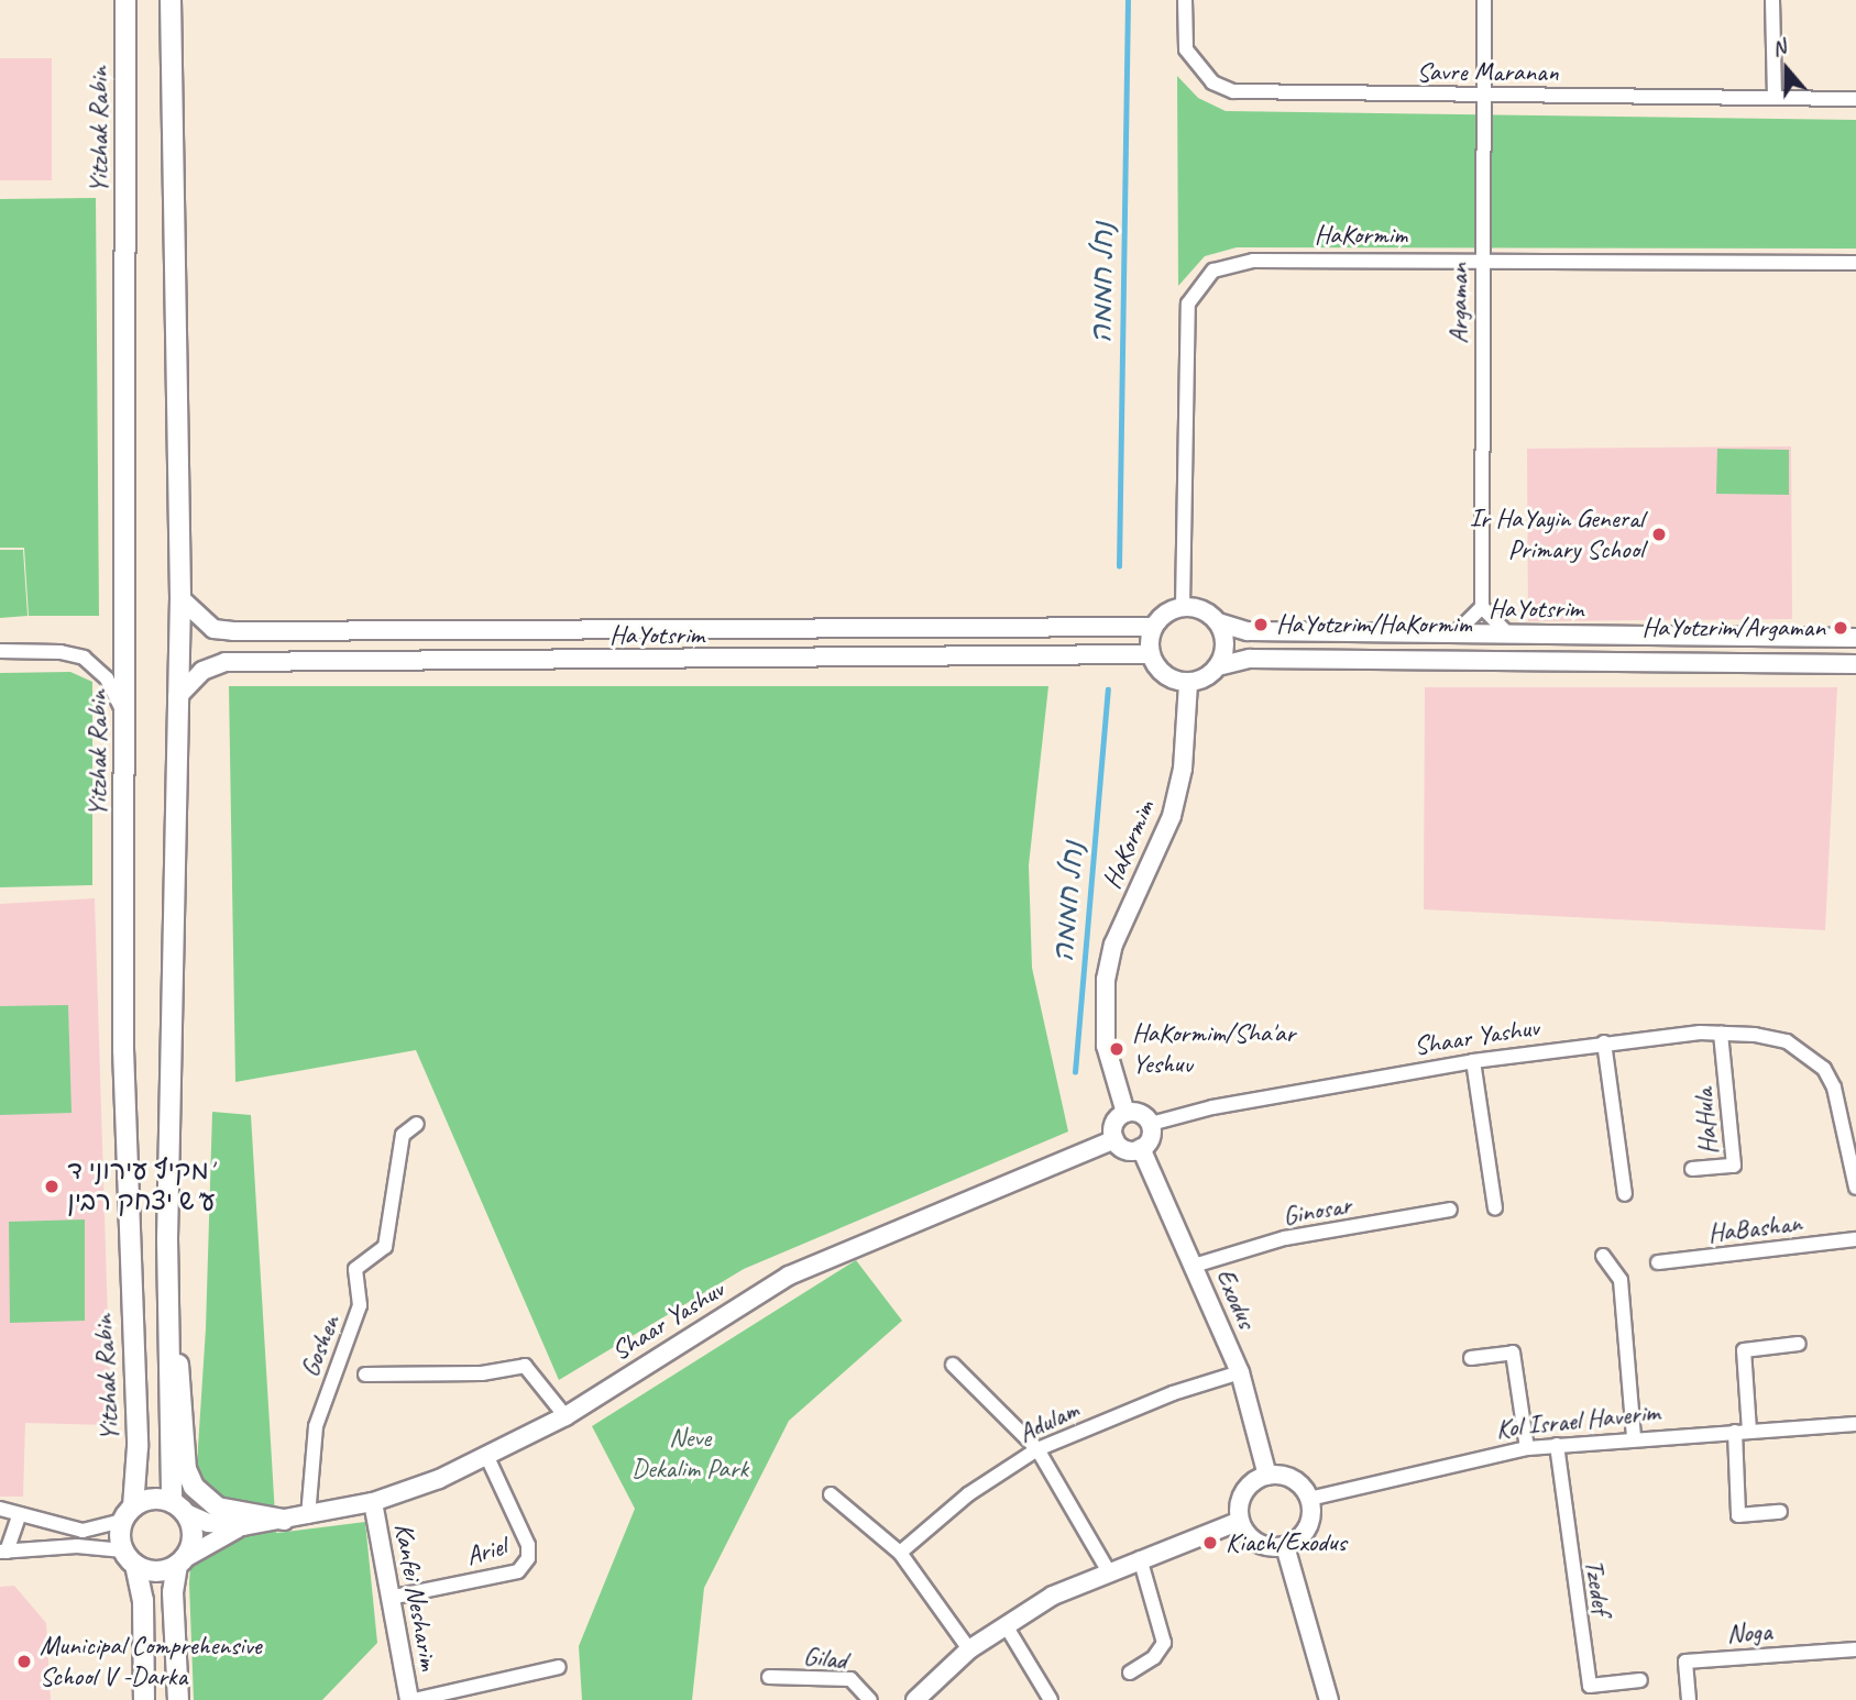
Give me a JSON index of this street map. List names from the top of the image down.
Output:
{
  "streets": {
    "main road": ["Yitzhak Rabin"],
    "street": [
      "Savre Maranan",
      "HaKormim",
      "Argaman",
      "HaYotsrim",
      "Shaar Yashuv",
      "HaHula",
      "Ginosar",
      "HaBashan",
      "Exodus",
      "Goshen",
      "Kol Israel Haverim",
      "Adulam",
      "Ariel",
      "Tzedef",
      "Kanfei Nesharim",
      "Noga",
      "Gilad"
    ]
  },
  "crossings": [
    ["Savre Maranan", "Argaman"],
    ["Yitzhak Rabin", "Shaar Yashuv"],
    ["HaKormim", "Argaman"],
    ["HaKormim", "HaYotsrim"],
    ["HaKormim", "Shaar Yashuv"],
    ["HaKormim", "Exodus"],
    ["Shaar Yashuv", "HaHula"],
    ["Shaar Yashuv", "Exodus"],
    ["Shaar Yashuv", "Goshen"],
    ["Shaar Yashuv", "Ariel"],
    ["Shaar Yashuv", "Kanfei Nesharim"],
    ["Ginosar", "Exodus"],
    ["Exodus", "Kol Israel Haverim"],
    ["Exodus", "Adulam"],
    ["Kol Israel Haverim", "Tzedef"],
    ["Ariel", "Kanfei Nesharim"]
  ],
  "water": ["נחל חממה"],
  "parks": ["Neve Dekalim Park"],
  "places": [
    "Ir HaYayin General Primary School",
    "HaYotzrim/HaKormim",
    "HaYotzrim/Argaman",
    "HaKormim/Sha'ar Yeshuv",
    "מקיף עירוני ד' ע\"ש יצחק רבין",
    "Kiach/Exodus",
    "Municipal Comprehensive School V -Darka"
  ],
  "north": "top"
}
